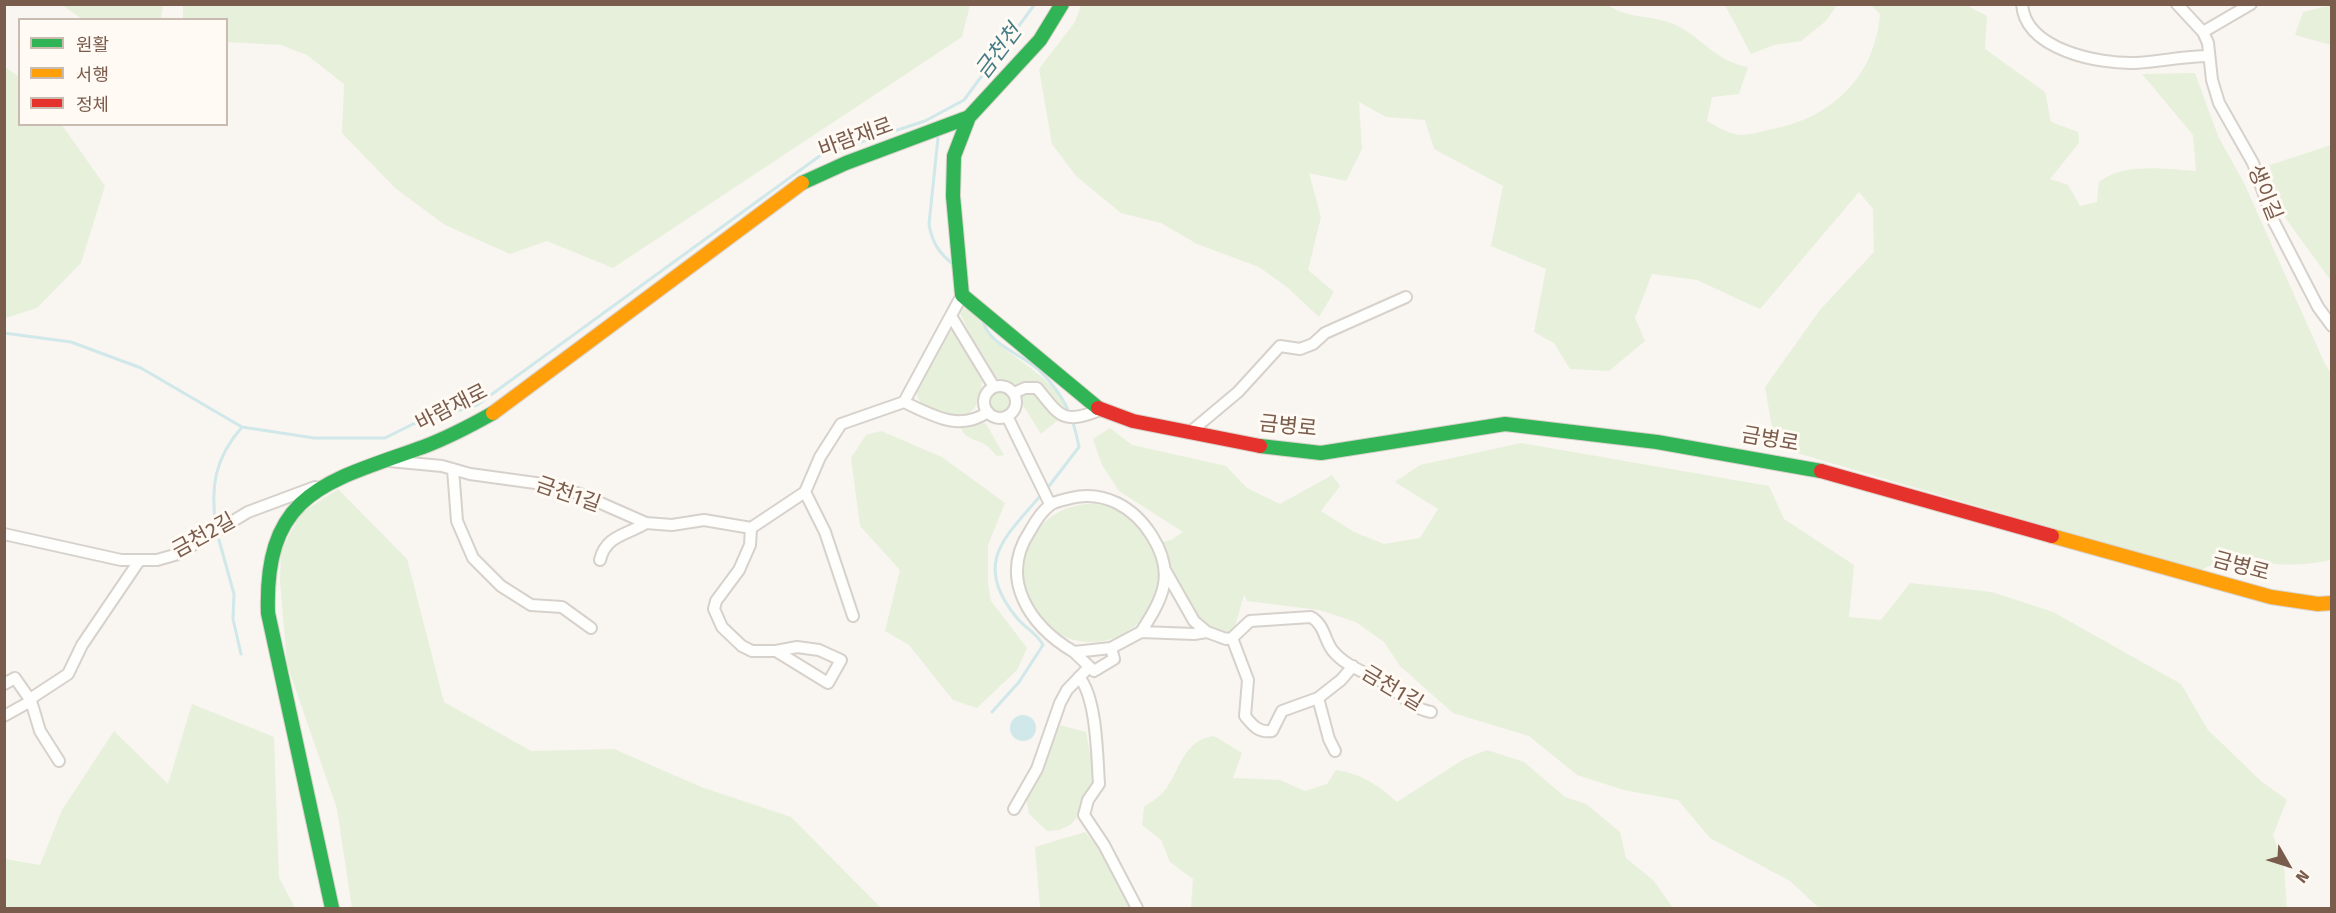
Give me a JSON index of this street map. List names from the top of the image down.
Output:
{
  "streets": {
    "street": [
      "바람재로",
      "생이길",
      "금병로",
      "금천1길",
      "금천2길"
    ]
  },
  "crossings": [
    ["바람재로", "금천1길"],
    ["바람재로", "금천2길"]
  ],
  "water": ["금천천"],
  "legend": ["원활", "서행", "정체"],
  "north": "bottom right"
}
